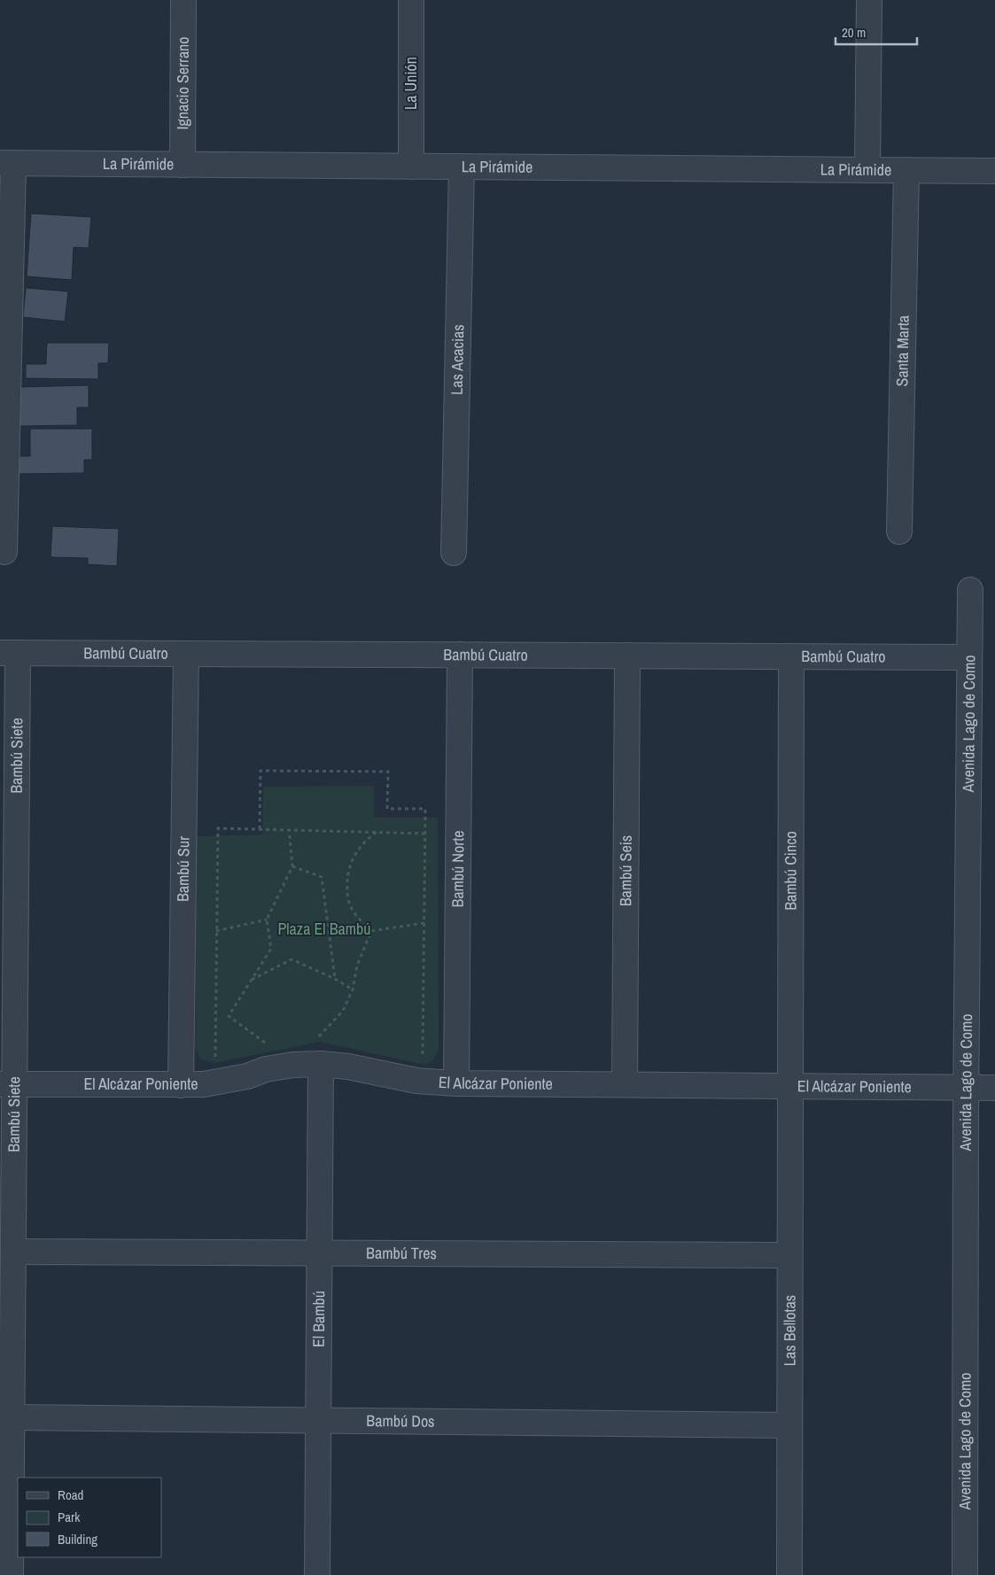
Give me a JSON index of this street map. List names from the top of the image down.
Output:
{
  "streets": {
    "street": [
      "Ignacio Serrano",
      "La Unión",
      "La Pirámide",
      "Santa Marta",
      "Las Acacias",
      "Bambú Cuatro",
      "Avenida Lago de Como",
      "Bambú Siete",
      "Bambú Sur",
      "Bambú Norte",
      "Bambú Seis",
      "Bambú Cinco",
      "El Alcázar Poniente",
      "Bambú Tres",
      "El Bambú",
      "Las Bellotas",
      "Bambú Dos"
    ]
  },
  "crossings": [
    ["Ignacio Serrano", "La Pirámide"],
    ["La Unión", "La Pirámide"],
    ["La Pirámide", "Santa Marta"],
    ["La Pirámide", "Las Acacias"],
    ["Bambú Cuatro", "Avenida Lago de Como"],
    ["Bambú Cuatro", "Bambú Siete"],
    ["Bambú Cuatro", "Bambú Sur"],
    ["Bambú Cuatro", "Bambú Norte"],
    ["Bambú Cuatro", "Bambú Seis"],
    ["Bambú Cuatro", "Bambú Cinco"],
    ["Avenida Lago de Como", "El Alcázar Poniente"],
    ["Bambú Siete", "El Alcázar Poniente"],
    ["Bambú Siete", "Bambú Tres"],
    ["Bambú Siete", "Bambú Dos"],
    ["Bambú Sur", "El Alcázar Poniente"],
    ["Bambú Norte", "El Alcázar Poniente"],
    ["Bambú Seis", "El Alcázar Poniente"],
    ["Bambú Cinco", "El Alcázar Poniente"],
    ["Bambú Cinco", "Las Bellotas"],
    ["El Alcázar Poniente", "El Bambú"],
    ["El Alcázar Poniente", "Las Bellotas"],
    ["Bambú Tres", "El Bambú"],
    ["Bambú Tres", "Las Bellotas"],
    ["El Bambú", "Bambú Dos"],
    ["Las Bellotas", "Bambú Dos"]
  ],
  "parks": ["Plaza El Bambú"],
  "legend": ["Road", "Park", "Building"],
  "scale_bar": "20 m"
}
